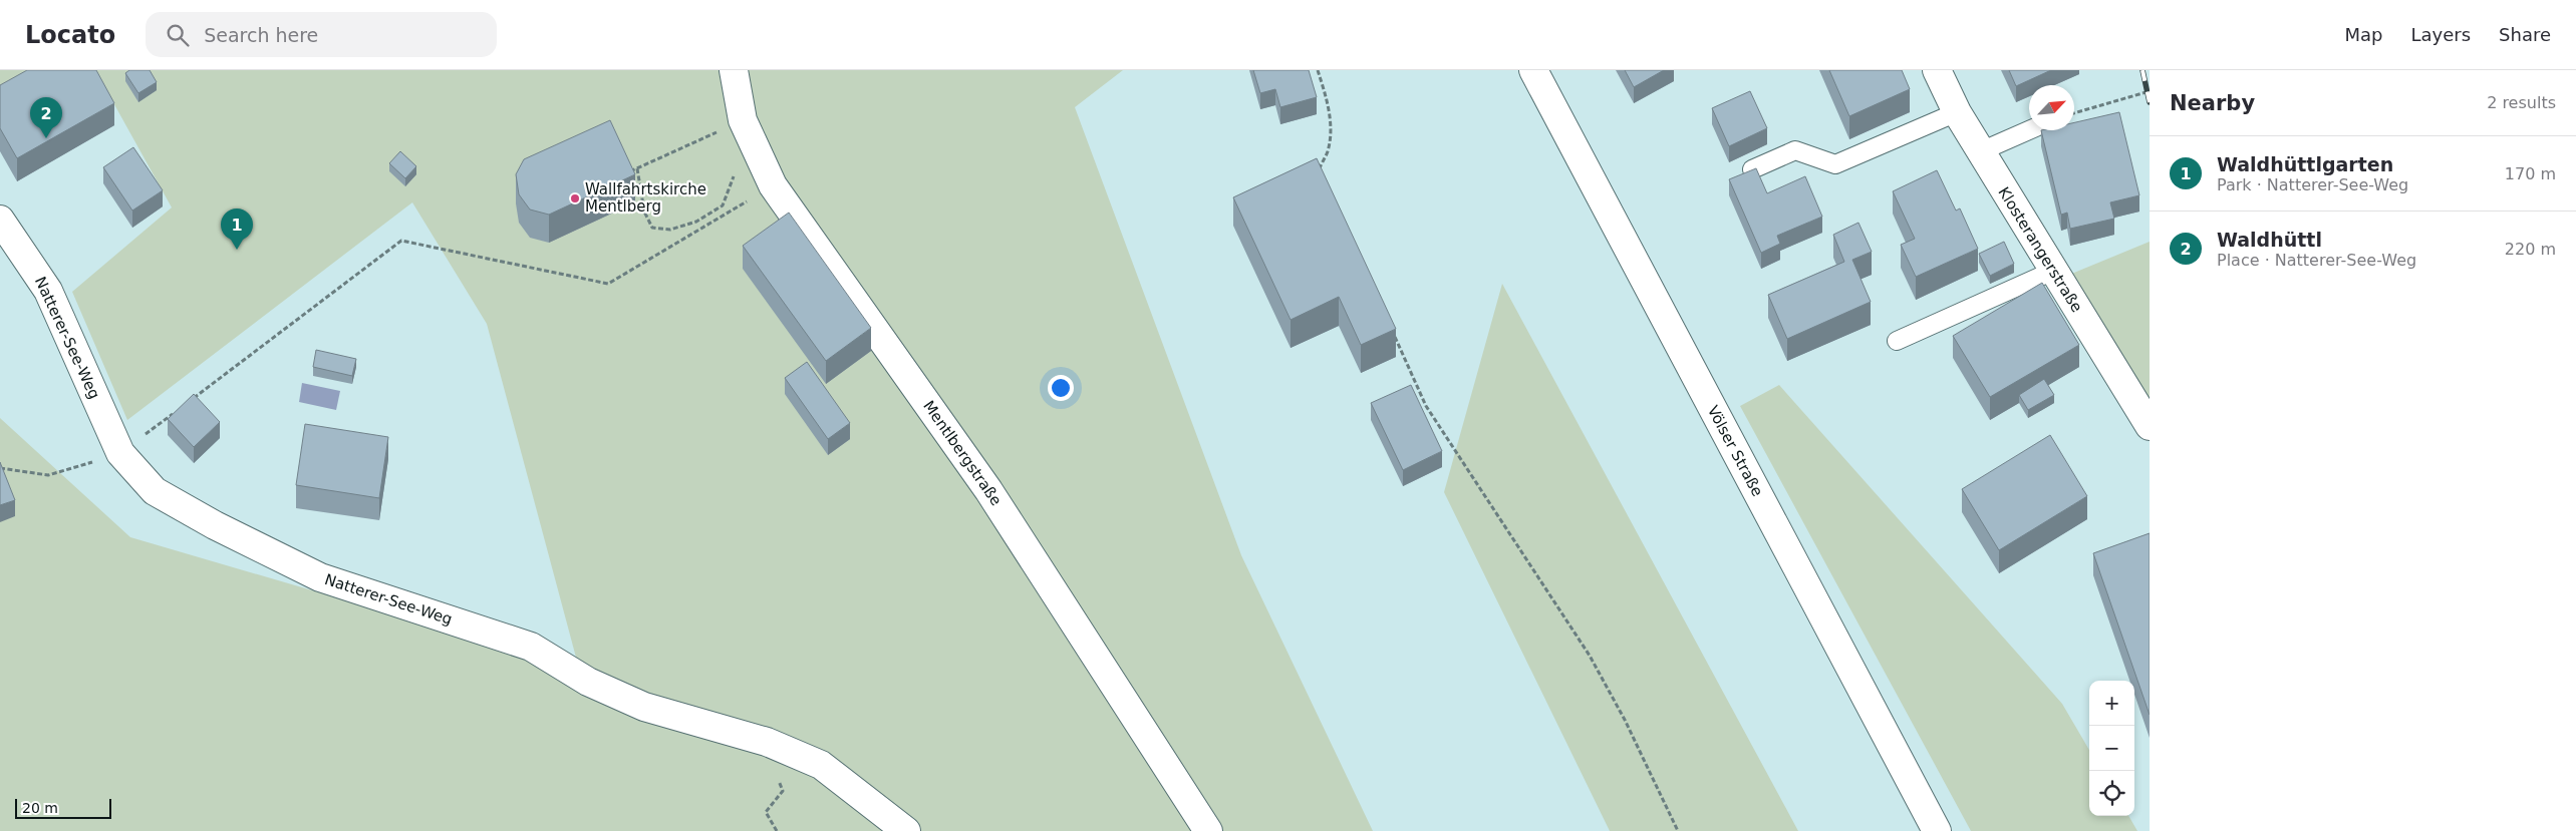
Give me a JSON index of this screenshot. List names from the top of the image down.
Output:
{
  "streets": {
    "street": [
      "Klosterangerstraße",
      "Natterer-See-Weg",
      "Völser Straße",
      "Mentlbergstraße"
    ]
  },
  "places": ["Wallfahrtskirche Mentlberg"],
  "scale_bar": "20 m",
  "north": "top right",
  "page": {
    "header": "Locato",
    "search": "Search here",
    "nav": ["Map", "Layers", "Share"],
    "heading": ["Nearby", "2 results"],
    "pins": ["2", "1"],
    "list": [
      {
        "mark": "1",
        "name": "Waldhüttlgarten",
        "note": "Park · Natterer-See-Weg",
        "value": "170 m"
      },
      {
        "mark": "2",
        "name": "Waldhüttl",
        "note": "Place · Natterer-See-Weg",
        "value": "220 m"
      }
    ],
    "map_buttons": ["+", "−"],
    "scale": "20 m"
  }
}
